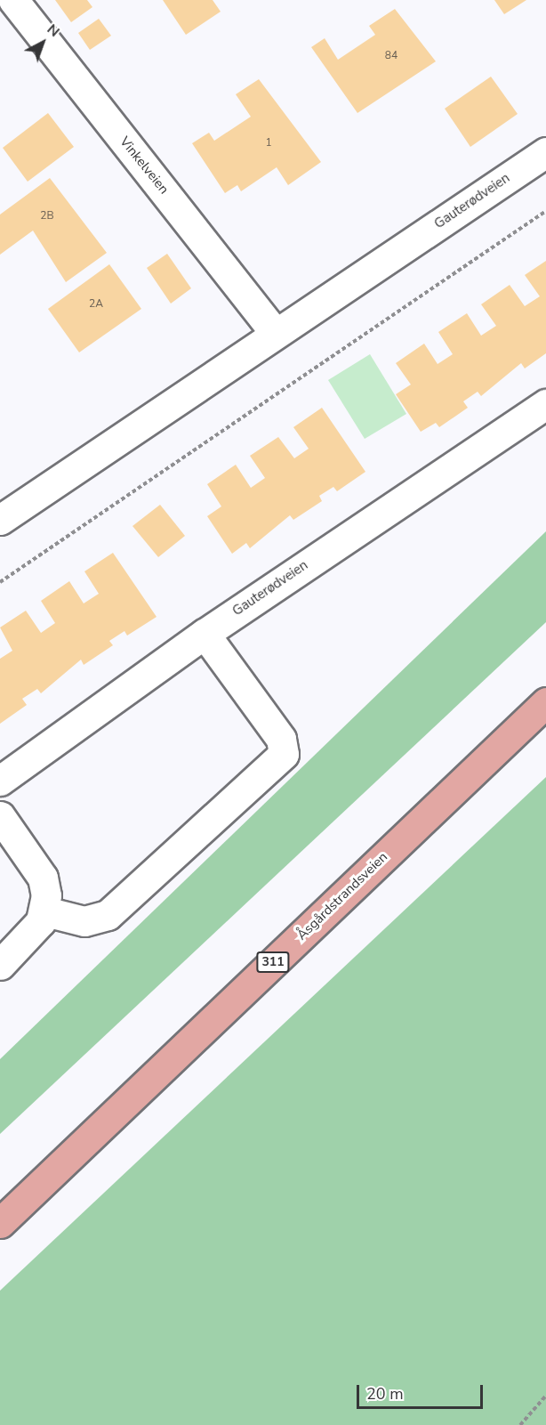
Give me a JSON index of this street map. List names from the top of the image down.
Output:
{
  "streets": {
    "main road": ["Åsgårdstrandsveien", "311"],
    "street": ["Vinkelveien", "Gauterødveien"]
  },
  "crossings": [
    ["Vinkelveien", "Gauterødveien"]
  ],
  "house_numbers": [
    "84",
    "1",
    "2B",
    "2A"
  ],
  "scale_bar": "20 m",
  "north": "top right"
}
